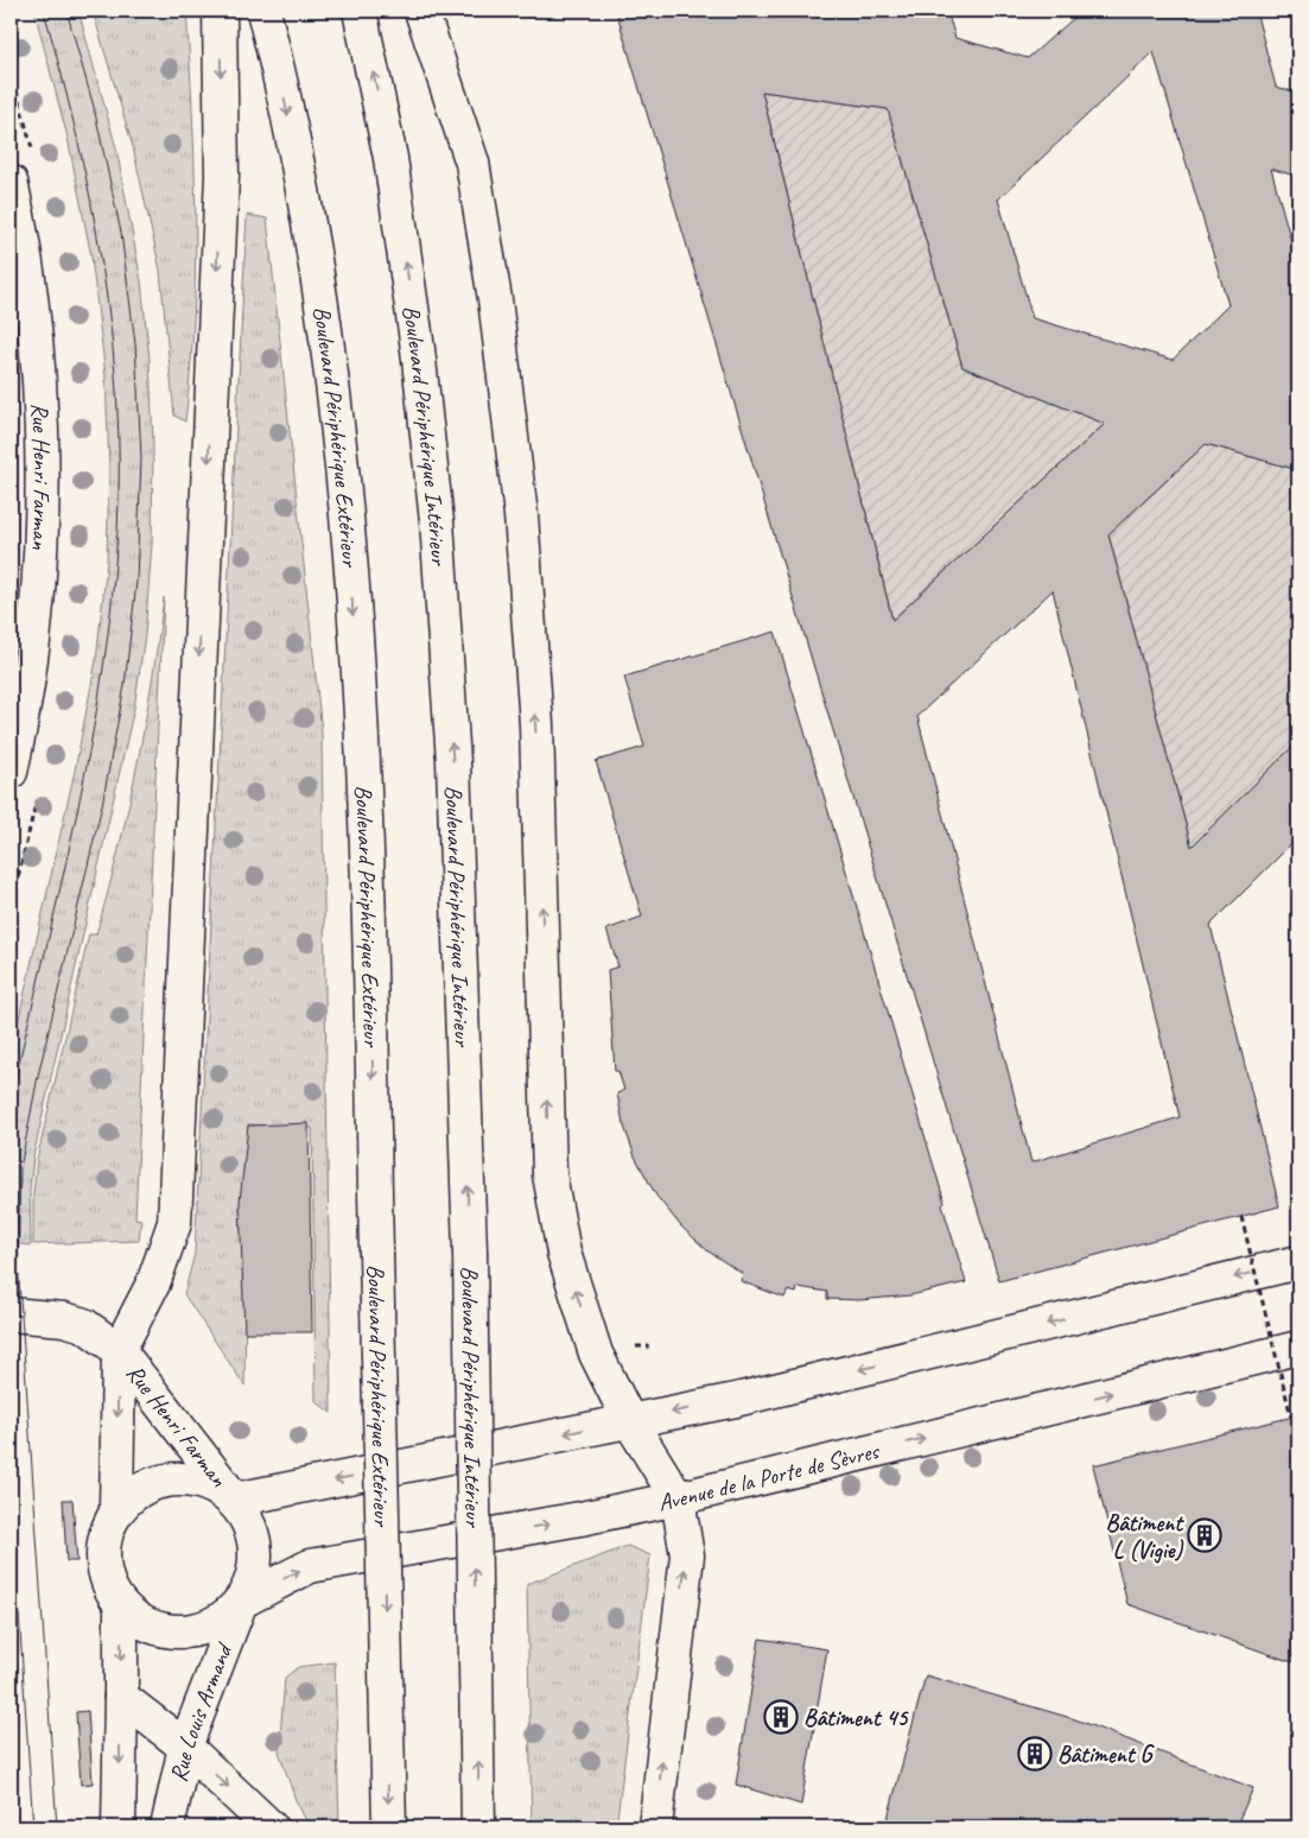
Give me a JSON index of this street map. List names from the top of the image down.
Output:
{
  "streets": {
    "main road": [
      "Boulevard Périphérique Extérieur",
      "Boulevard Périphérique Intérieur",
      "Rue Henri Farman",
      "Avenue de la Porte de Sèvres",
      "Rue Louis Armand"
    ]
  },
  "crossings": [
    ["Rue Henri Farman", "Avenue de la Porte de Sèvres"],
    ["Rue Henri Farman", "Rue Louis Armand"],
    ["Avenue de la Porte de Sèvres", "Rue Louis Armand"]
  ],
  "places": {
    "building": ["Bâtiment L (Vigie)", "Bâtiment 45", "Bâtiment G"]
  }
}
